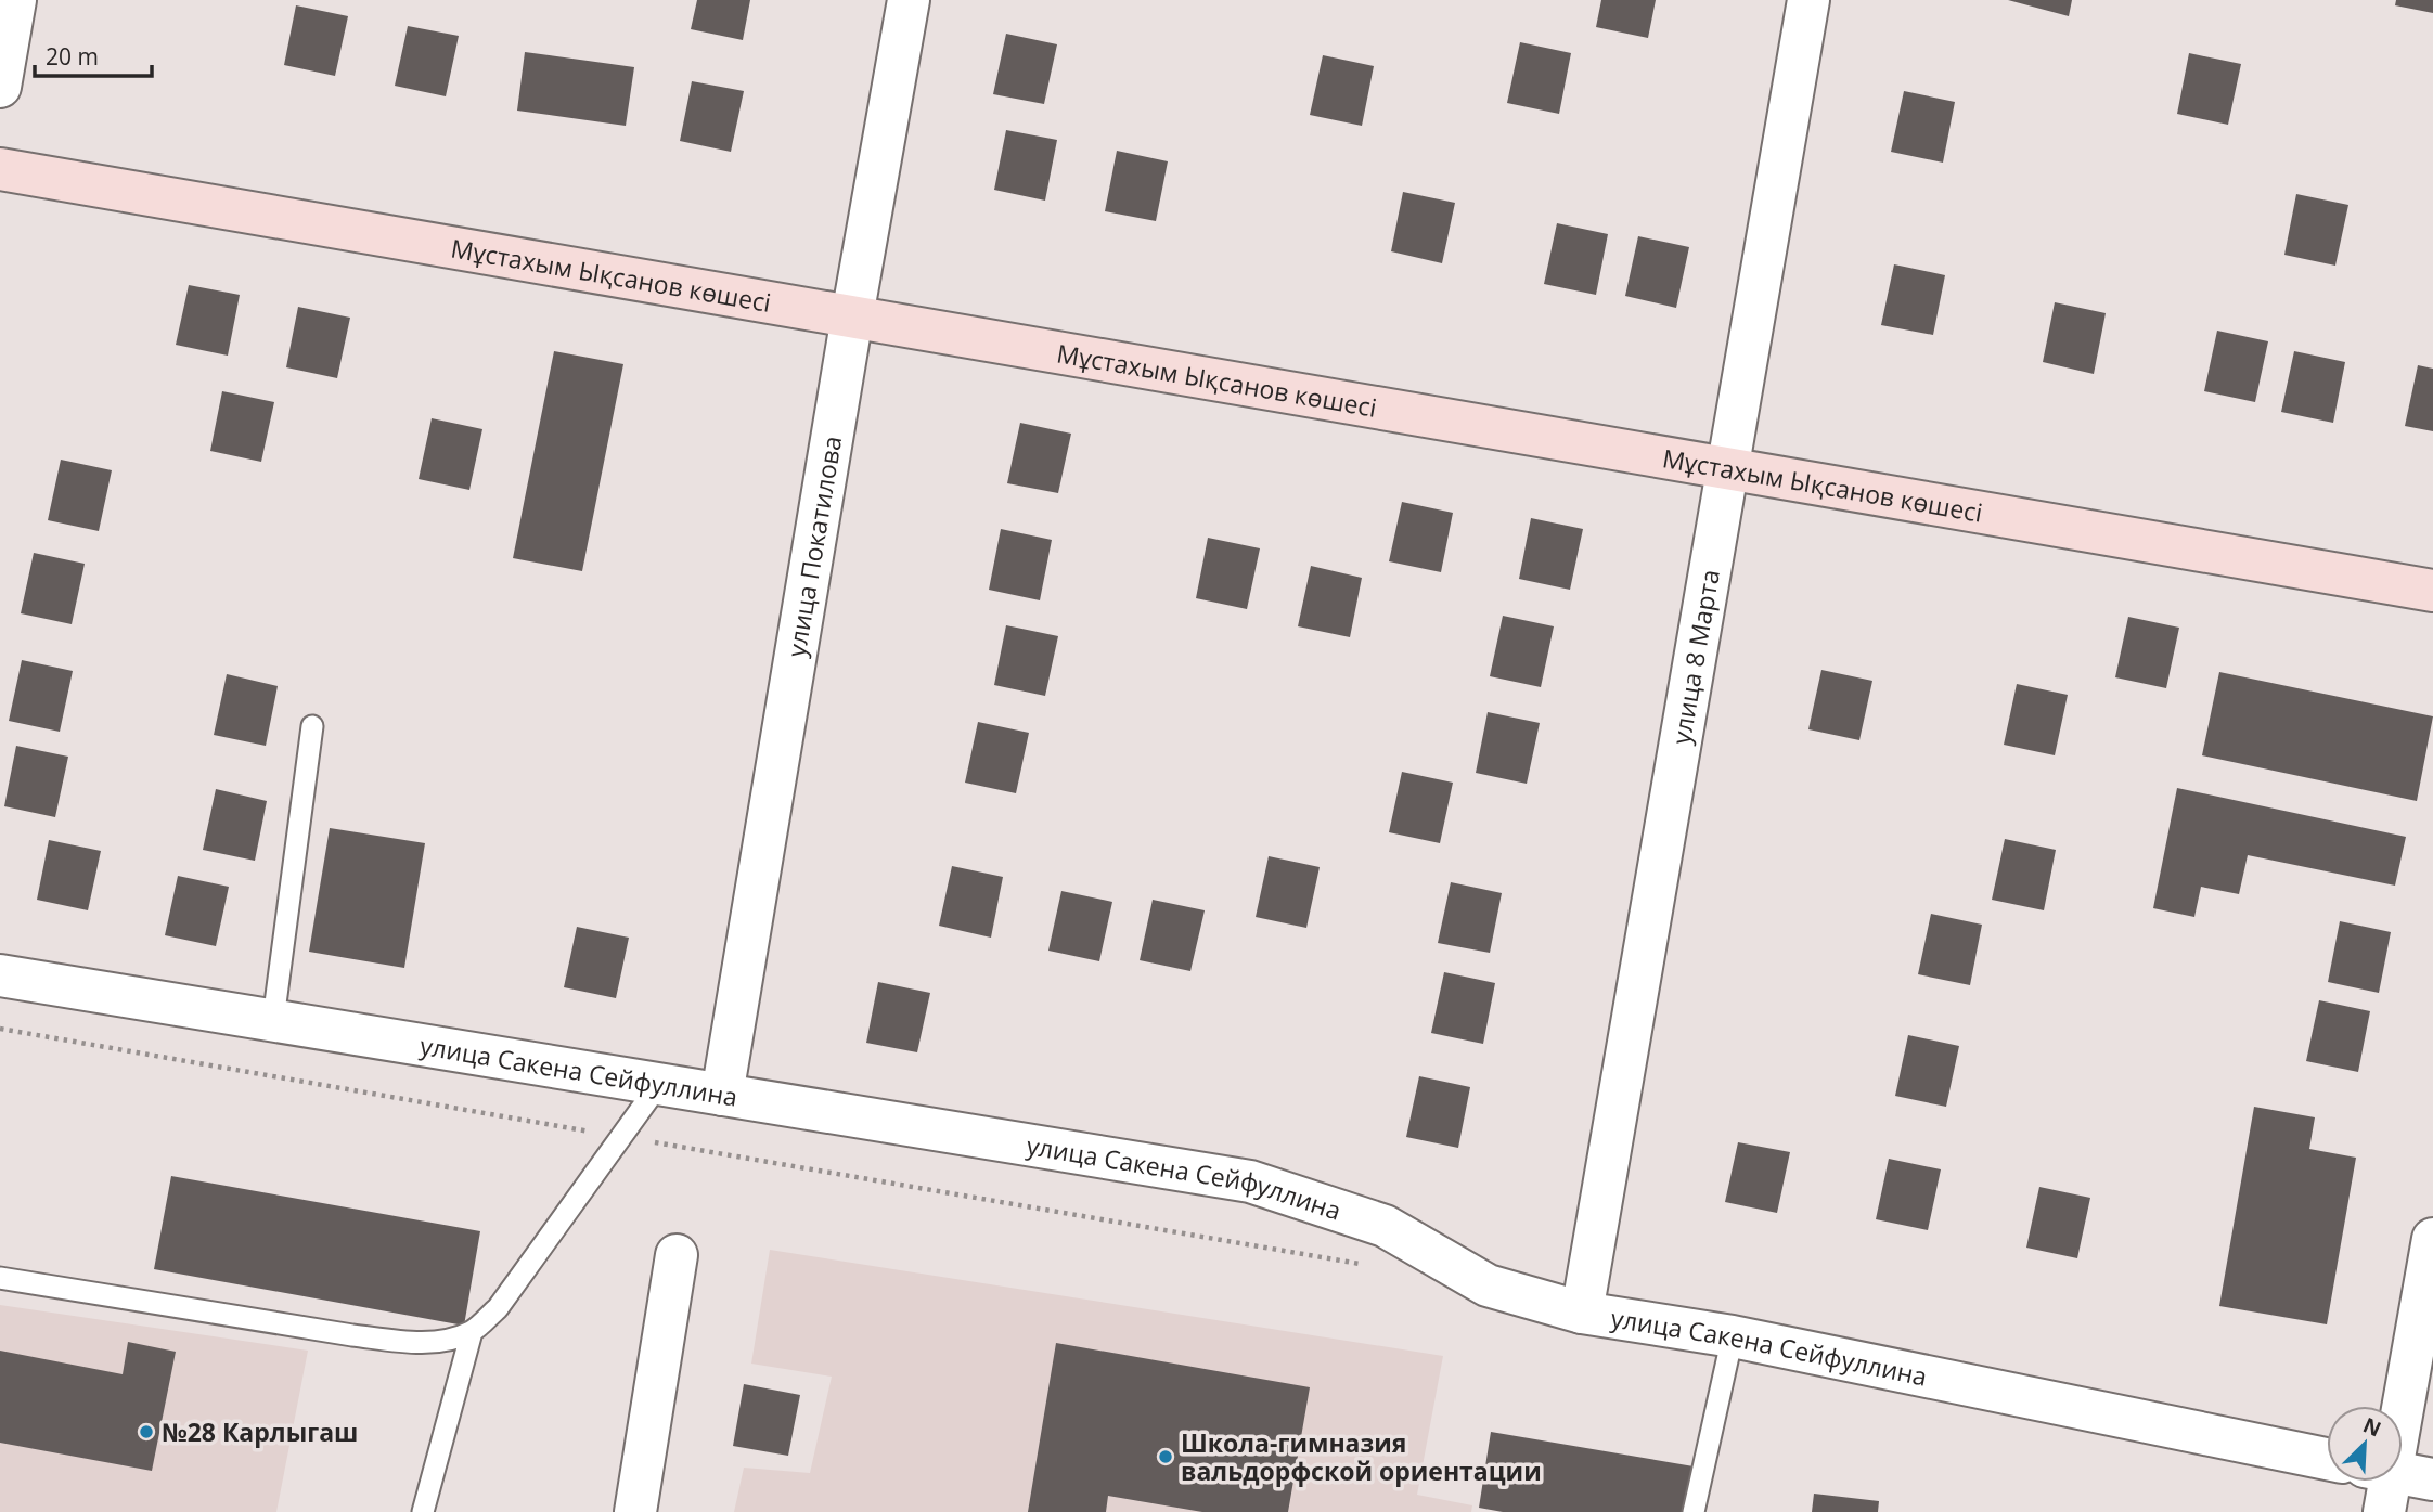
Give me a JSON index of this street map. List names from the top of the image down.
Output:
{
  "streets": {
    "street": [
      "Мұстахым Ықсанов көшесі",
      "улица Покатилова",
      "улица 8 Марта",
      "улица Сакена Сейфуллина"
    ]
  },
  "crossings": [
    ["Мұстахым Ықсанов көшесі", "улица Покатилова"],
    ["Мұстахым Ықсанов көшесі", "улица 8 Марта"],
    ["улица Покатилова", "улица Сакена Сейфуллина"],
    ["улица 8 Марта", "улица Сакена Сейфуллина"]
  ],
  "places": ["№28 Карлыгаш", "Школа-гимназия вальдорфской ориентации"],
  "scale_bar": "20 m",
  "north": "top right"
}
